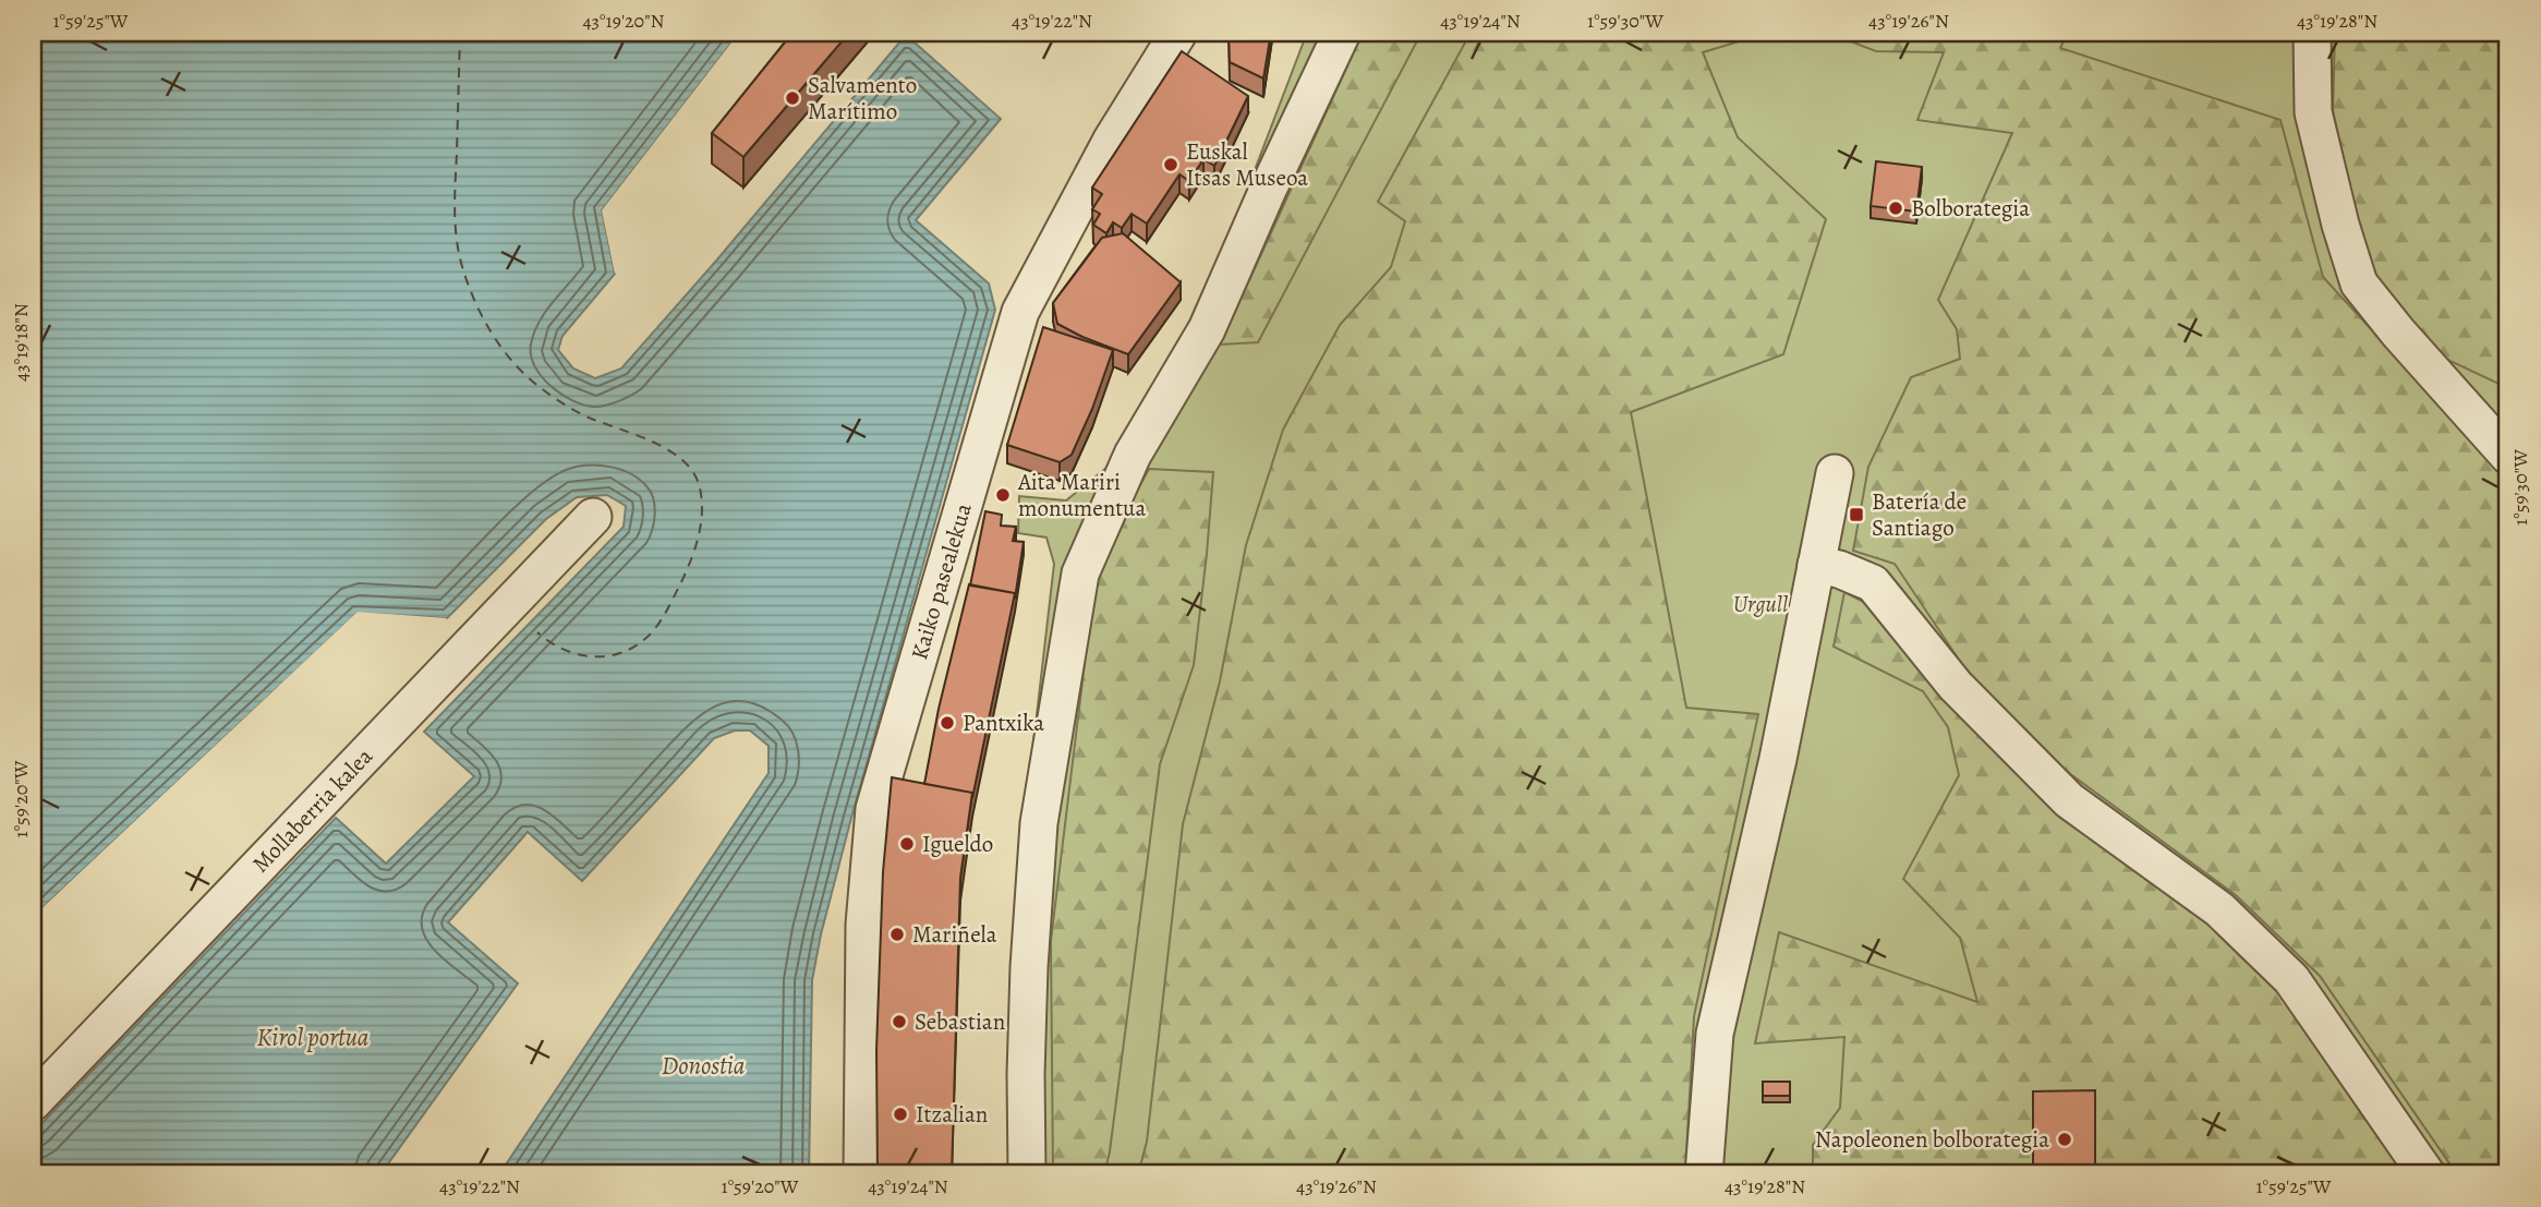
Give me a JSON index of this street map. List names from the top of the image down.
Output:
{
  "streets": {
    "street": ["Kaiko pasealekua", "Mollaberria kalea"]
  },
  "water": ["Kirol portua", "Donostia"],
  "parks": ["Urgull"],
  "places": {
    "other": [
      "Salvamento Marítimo",
      "Euskal Itsas Museoa",
      "Bolborategia",
      "Aita Mariri monumentua",
      "Pantxika",
      "Igueldo",
      "Mariñela",
      "Sebastian",
      "Itzalian",
      "Napoleonen bolborategia"
    ],
    "transit": ["Batería de Santiago"]
  },
  "coordinates": [
    "1°59'25\"W",
    "43°19'20\"N",
    "43°19'22\"N",
    "43°19'24\"N",
    "1°59'30\"W",
    "43°19'26\"N",
    "43°19'28\"N",
    "43°19'18\"N",
    "1°59'20\"W"
  ]
}
